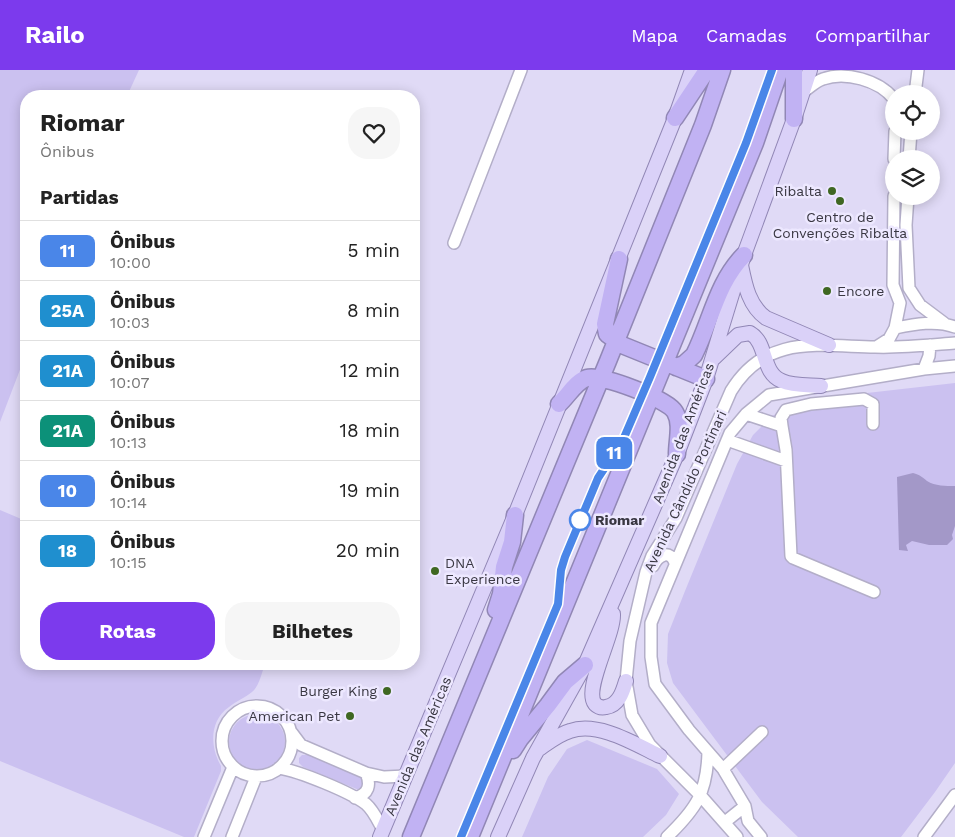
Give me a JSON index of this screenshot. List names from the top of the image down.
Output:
{
  "streets": {
    "highway": ["Avenida das Américas"],
    "street": ["Avenida Cândido Portinari"]
  },
  "places": [
    "Ribalta",
    "Centro de Convenções Ribalta",
    "Encore",
    "Riomar",
    "DNA Experience",
    "Burger King",
    "American Pet"
  ],
  "lines": ["bus line 11"],
  "page": {
    "header": "Railo",
    "nav": ["Mapa", "Camadas", "Compartilhar"],
    "on_map": "11",
    "heading": [
      ["Riomar", "Ônibus"],
      "Partidas"
    ],
    "list": [
      {
        "mark": "11",
        "name": "Ônibus",
        "note": "10:00",
        "value": "5 min"
      },
      {
        "mark": "25A",
        "name": "Ônibus",
        "note": "10:03",
        "value": "8 min"
      },
      {
        "mark": "21A",
        "name": "Ônibus",
        "note": "10:07",
        "value": "12 min"
      },
      {
        "mark": "21A",
        "name": "Ônibus",
        "note": "10:13",
        "value": "18 min"
      },
      {
        "mark": "10",
        "name": "Ônibus",
        "note": "10:14",
        "value": "19 min"
      },
      {
        "mark": "18",
        "name": "Ônibus",
        "note": "10:15",
        "value": "20 min"
      }
    ],
    "buttons": ["Rotas", "Bilhetes"]
  }
}
